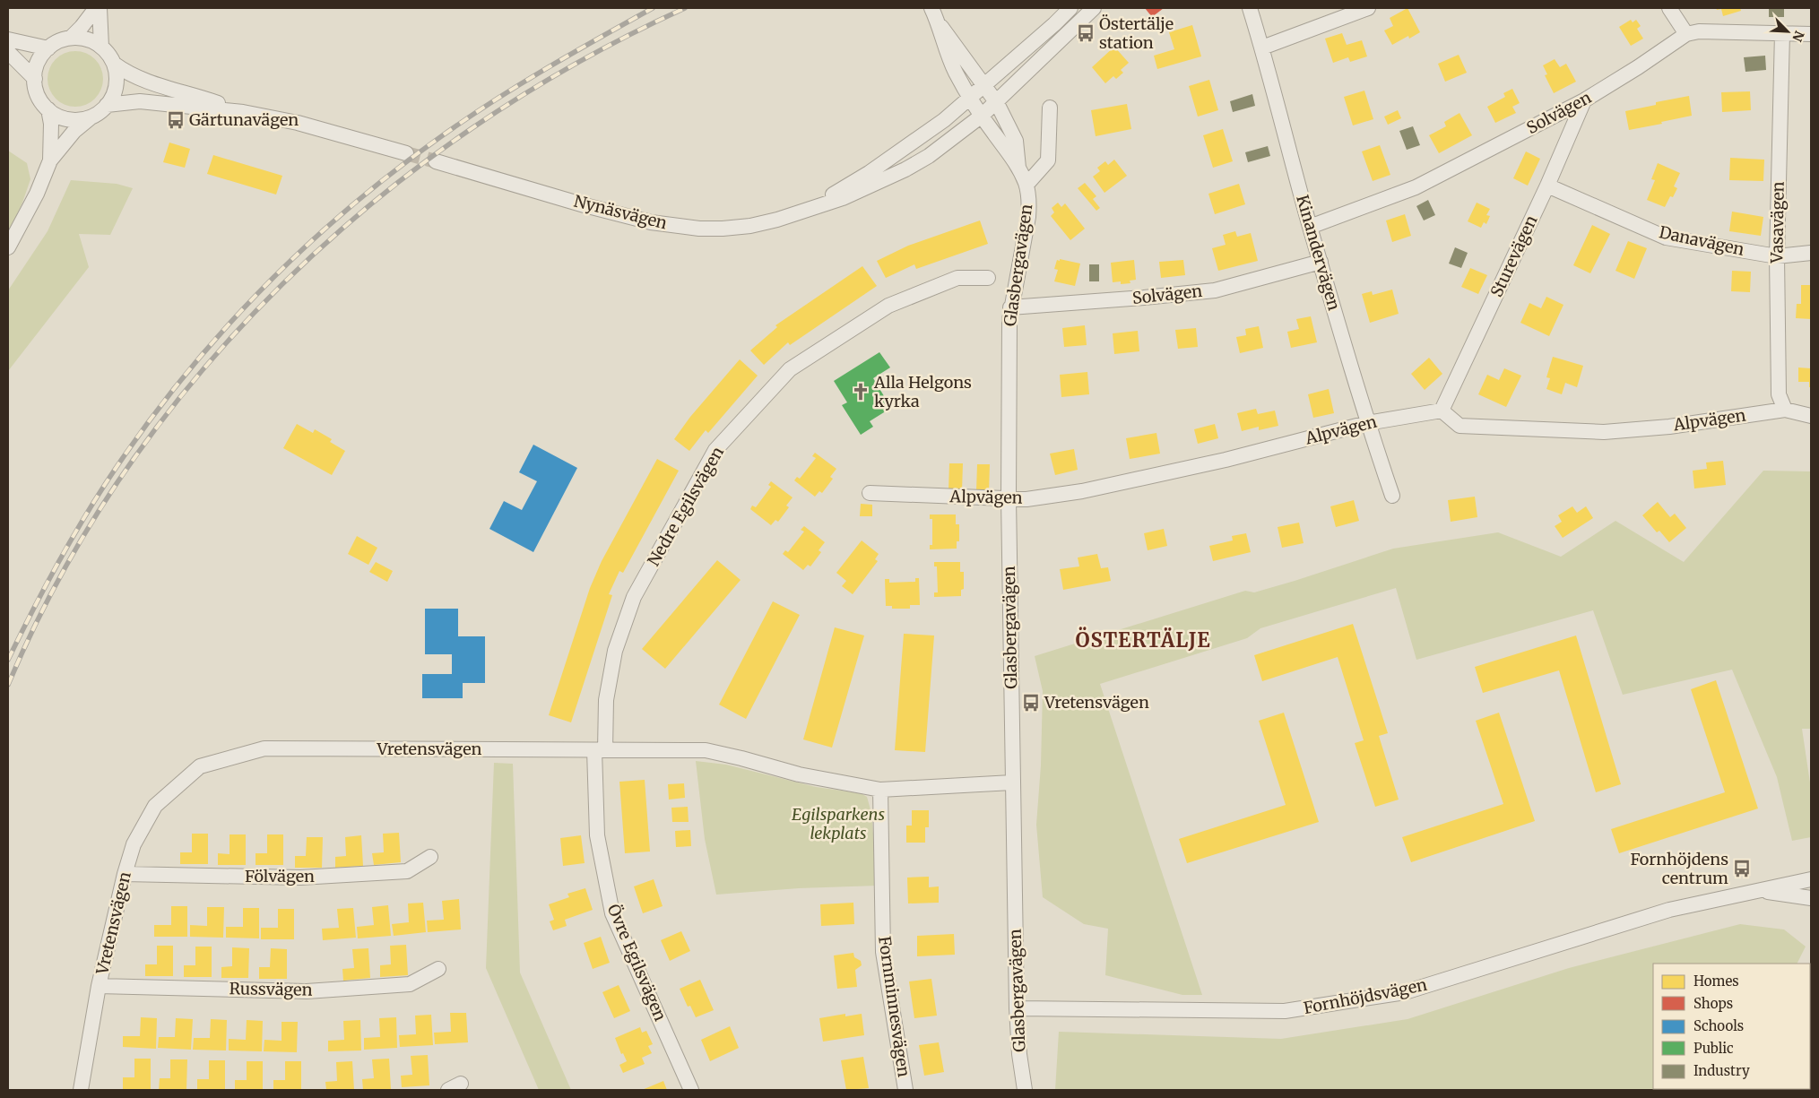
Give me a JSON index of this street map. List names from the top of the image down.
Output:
{
  "streets": {
    "street": [
      "Solvägen",
      "Nynäsvägen",
      "Vasavägen",
      "Danavägen",
      "Kinandervägen",
      "Sturevägen",
      "Glasbergavägen",
      "Alpvägen",
      "Nedre Egilsvägen",
      "Vretensvägen",
      "Fölvägen",
      "Övre Egilsvägen",
      "Russvägen",
      "Fornhöjdsvägen",
      "Fornminnesvägen"
    ]
  },
  "crossings": [
    ["Solvägen", "Vasavägen"],
    ["Solvägen", "Kinandervägen"],
    ["Solvägen", "Sturevägen"],
    ["Solvägen", "Glasbergavägen"],
    ["Nynäsvägen", "Glasbergavägen"],
    ["Vasavägen", "Danavägen"],
    ["Vasavägen", "Alpvägen"],
    ["Danavägen", "Sturevägen"],
    ["Kinandervägen", "Alpvägen"],
    ["Sturevägen", "Alpvägen"],
    ["Glasbergavägen", "Alpvägen"],
    ["Glasbergavägen", "Vretensvägen"],
    ["Glasbergavägen", "Fornhöjdsvägen"],
    ["Nedre Egilsvägen", "Vretensvägen"],
    ["Nedre Egilsvägen", "Övre Egilsvägen"],
    ["Vretensvägen", "Fölvägen"],
    ["Vretensvägen", "Övre Egilsvägen"],
    ["Vretensvägen", "Russvägen"],
    ["Vretensvägen", "Fornminnesvägen"]
  ],
  "districts": ["ÖSTERTÄLJE"],
  "parks": ["Egilsparkens lekplats"],
  "places": {
    "bus stop": [
      "Östertälje station",
      "Gärtunavägen",
      "Vretensvägen",
      "Fornhöjdens centrum"
    ],
    "church": ["Alla Helgons kyrka"]
  },
  "legend": [
    "Homes",
    "Shops",
    "Schools",
    "Public",
    "Industry"
  ],
  "north": "bottom right"
}
